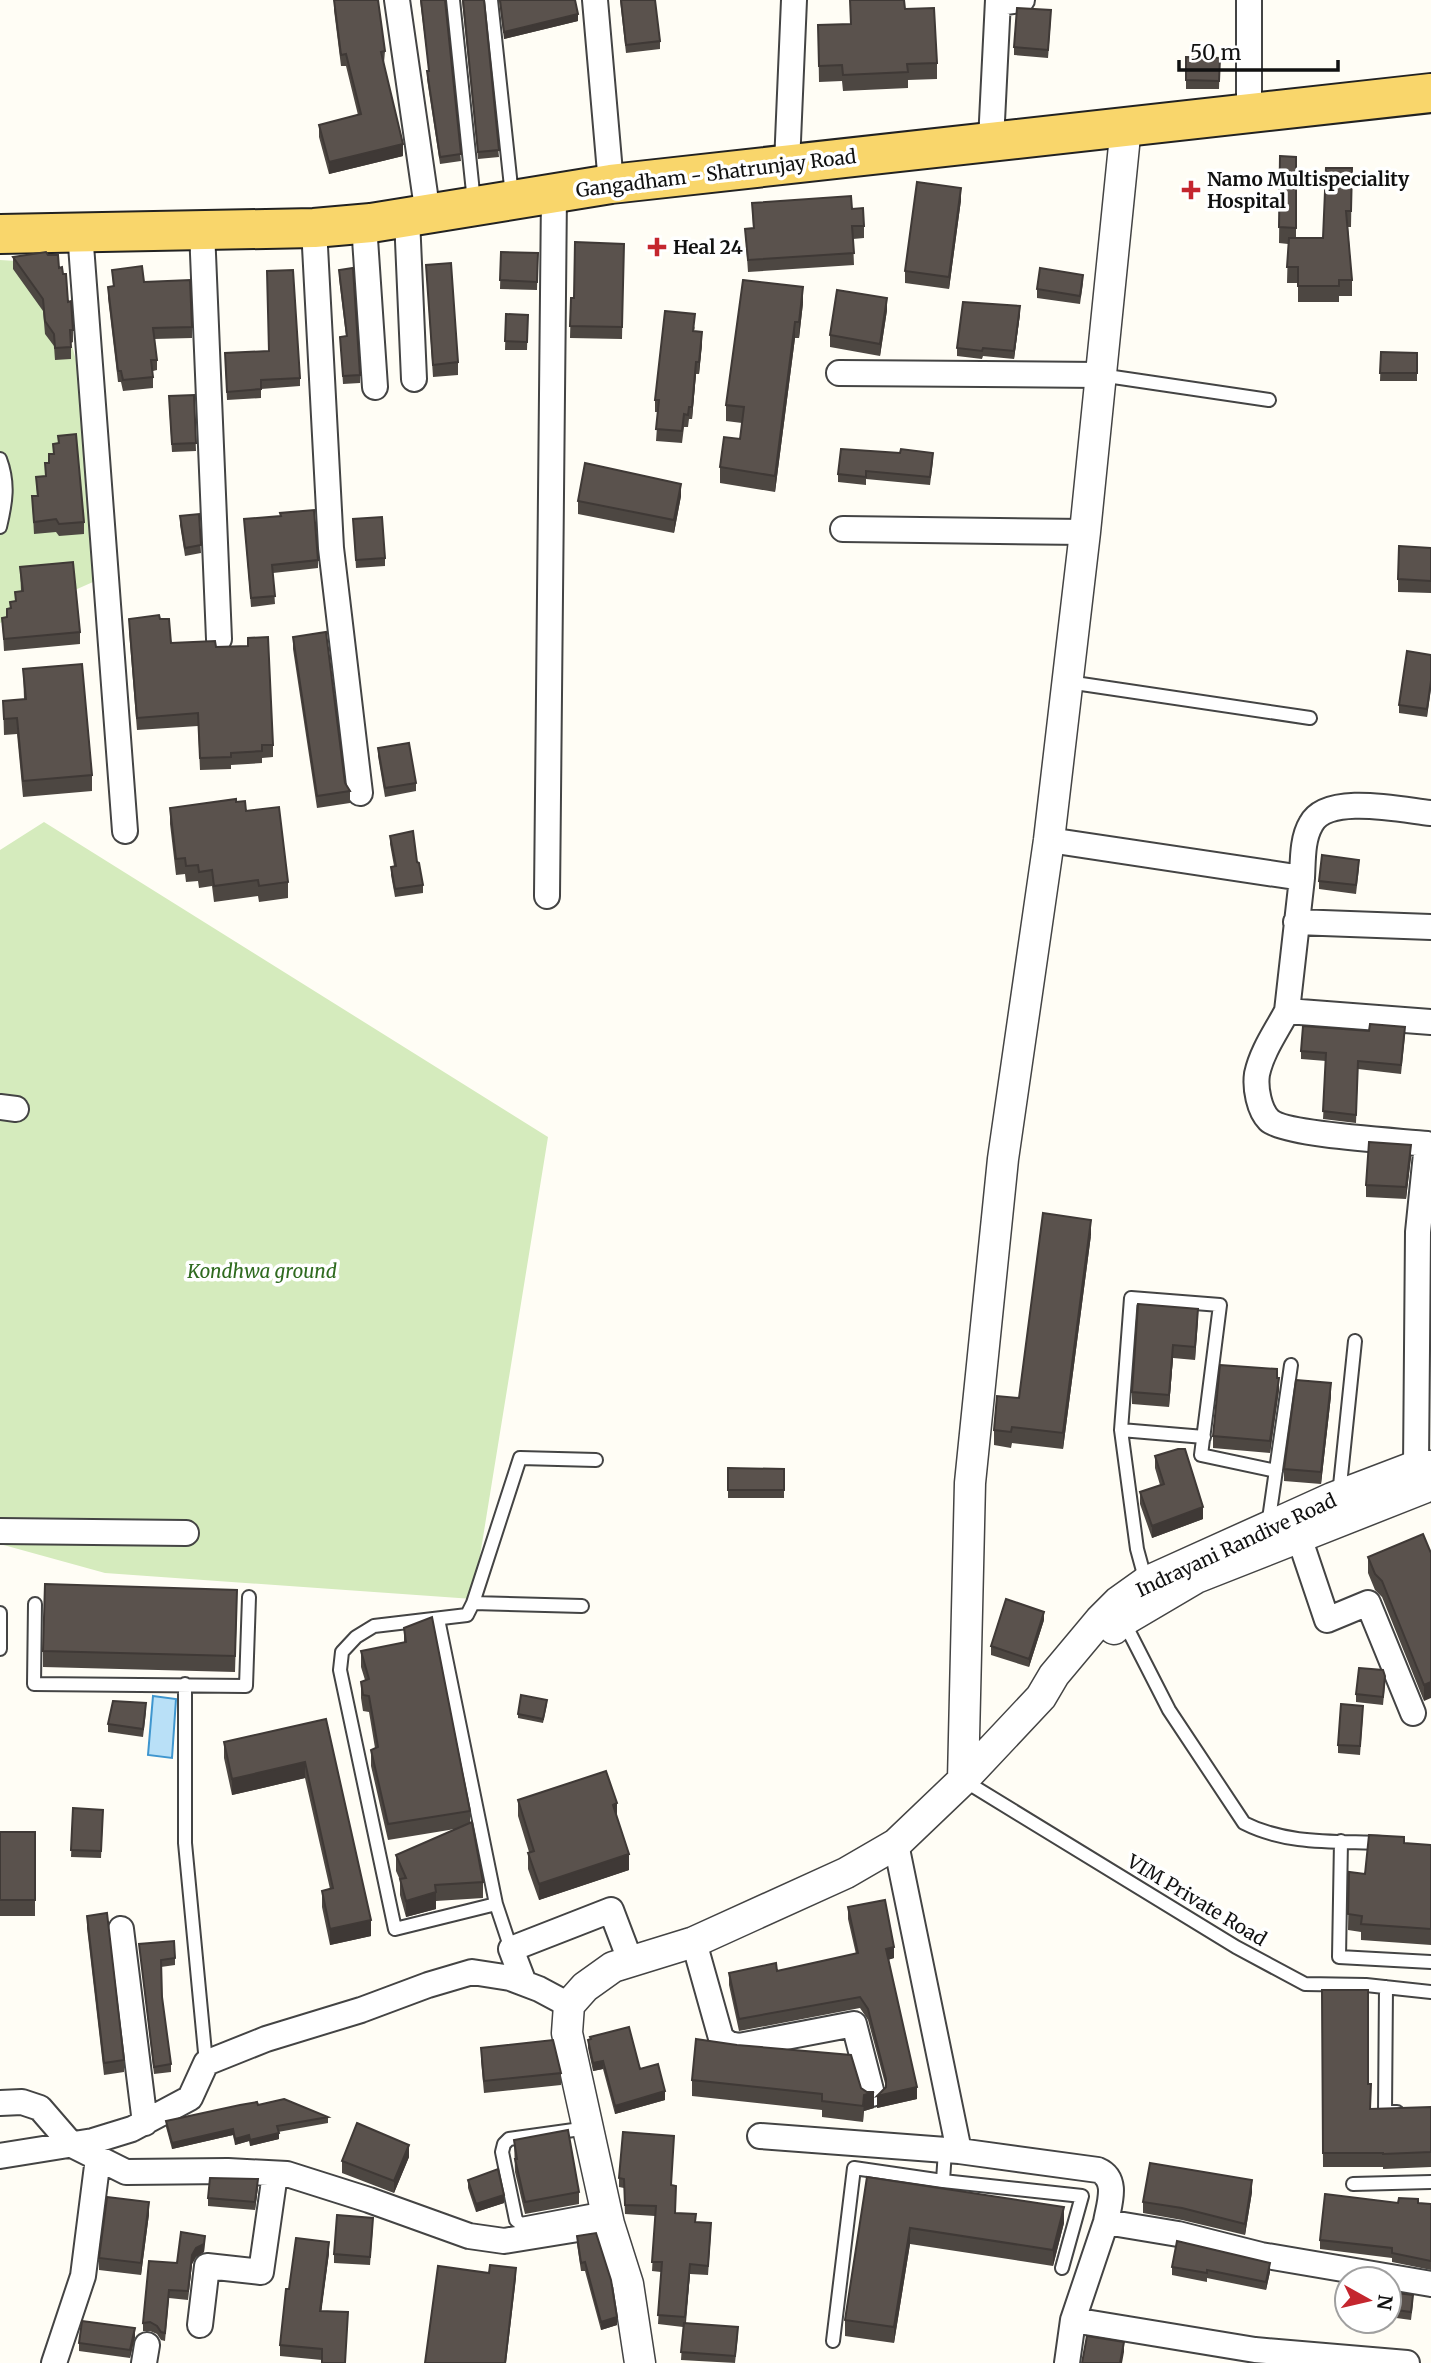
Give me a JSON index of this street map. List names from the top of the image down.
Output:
{
  "streets": {
    "main road": ["Gangadham - Shatrunjay Road"],
    "street": ["Indrayani Randive Road"],
    "lane": ["VIM Private Road"]
  },
  "crossings": [
    ["Indrayani Randive Road", "VIM Private Road"]
  ],
  "parks": ["Kondhwa ground"],
  "places": {
    "health": ["Namo Multispeciality Hospital", "Heal 24"]
  },
  "scale_bar": "50 m",
  "north": "right"
}
